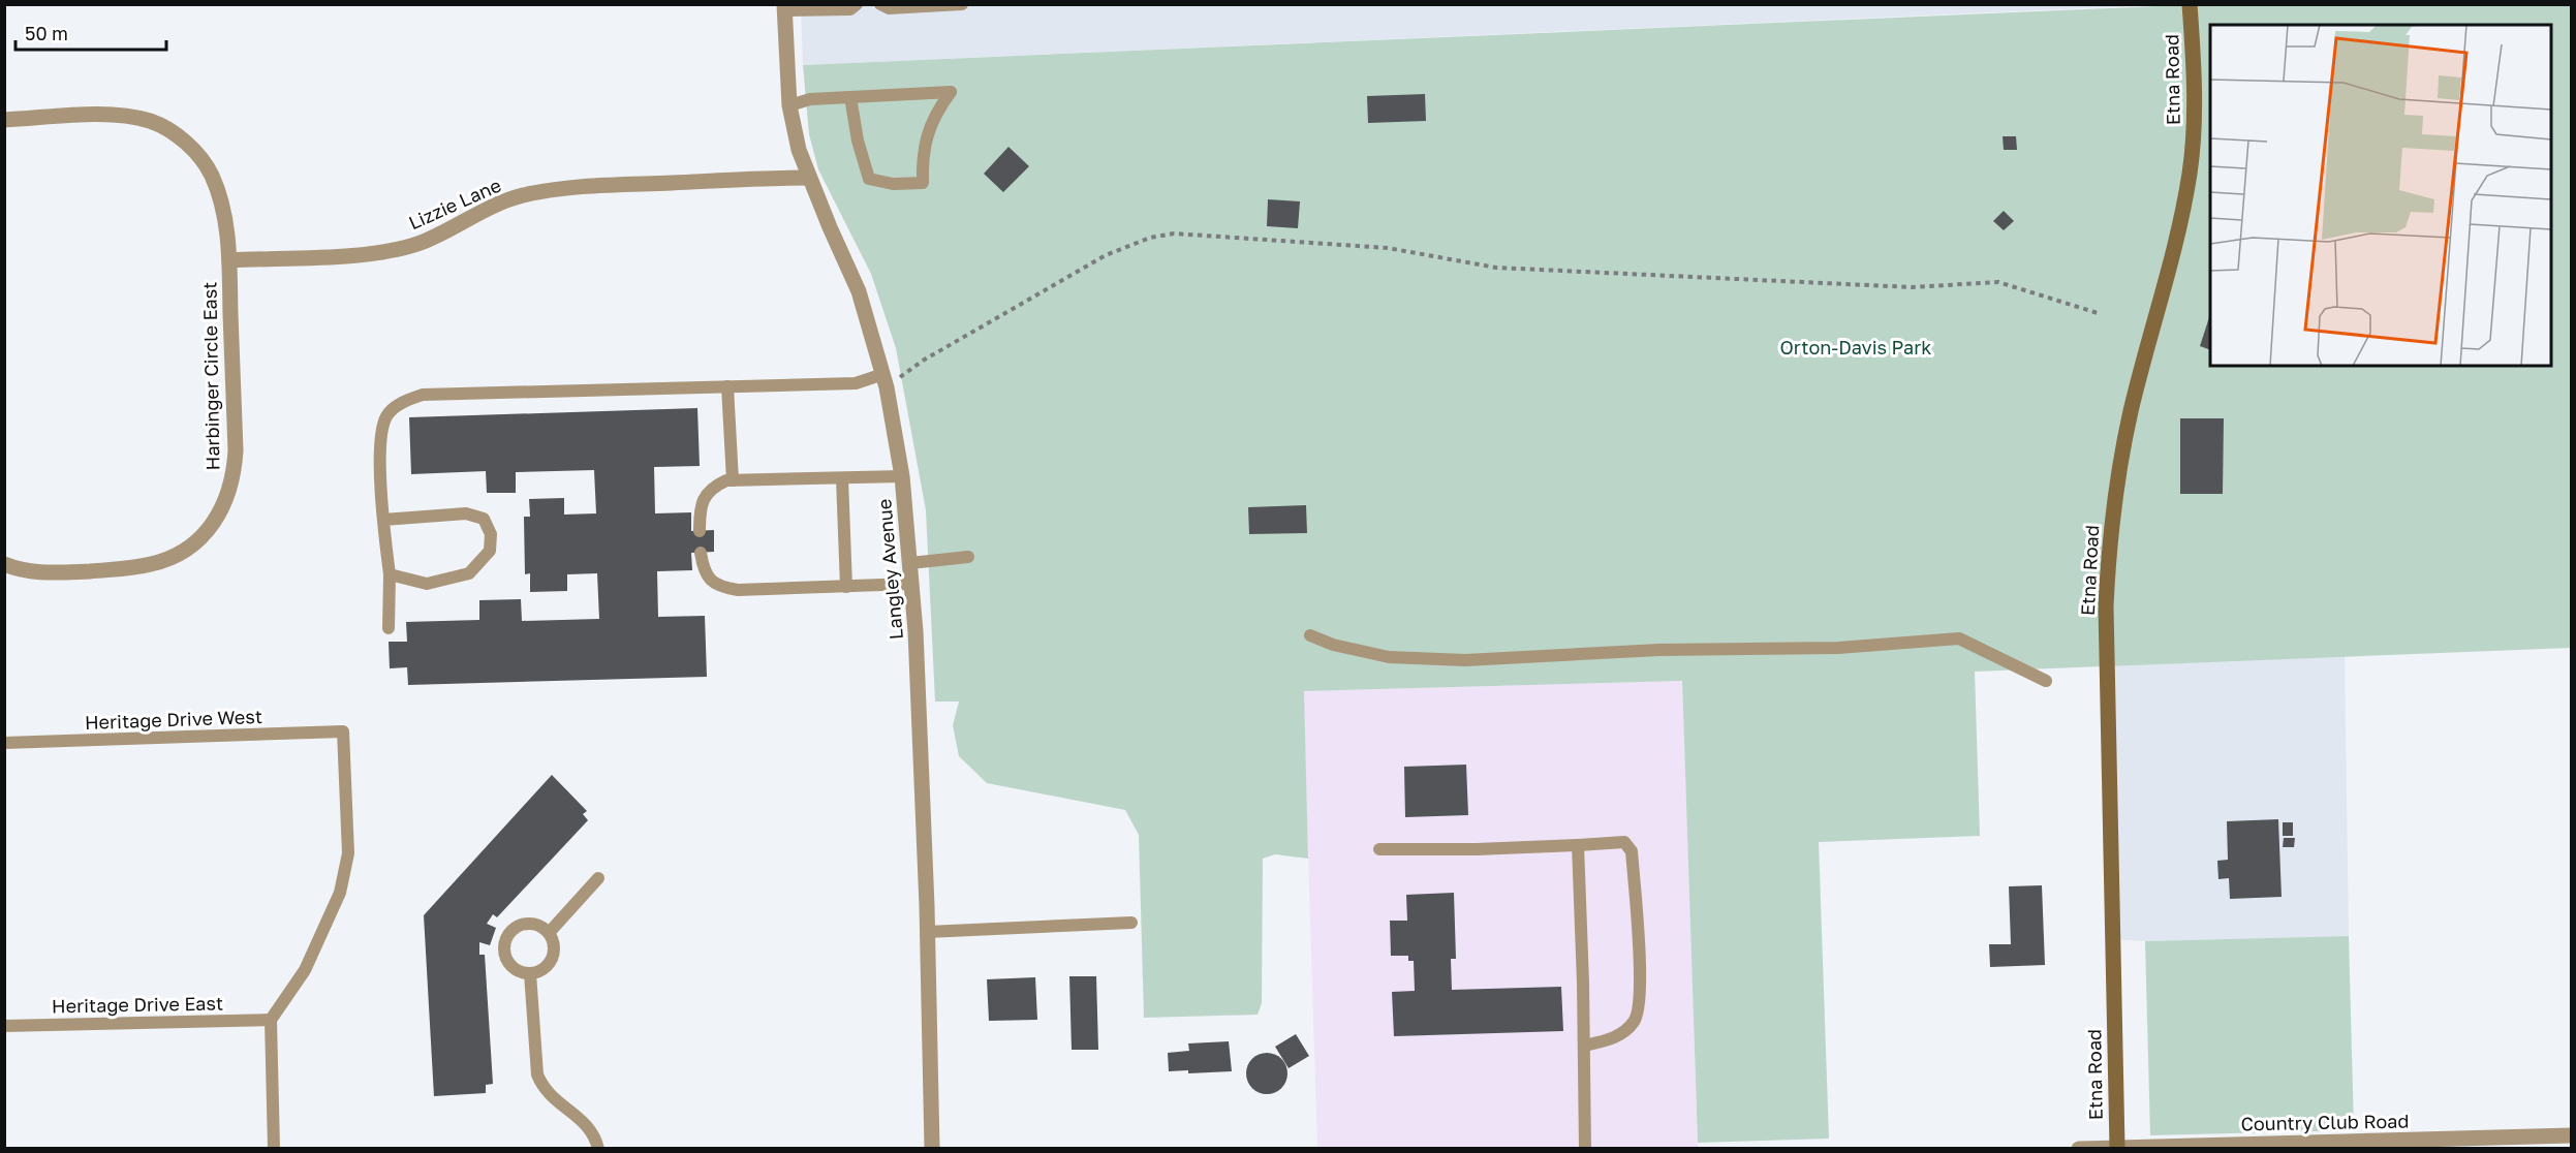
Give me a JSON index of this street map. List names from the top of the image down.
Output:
{
  "streets": {
    "street": [
      "Etna Road",
      "Lizzie Lane",
      "Harbinger Circle East",
      "Langley Avenue",
      "Country Club Road"
    ],
    "lane": ["Heritage Drive West", "Heritage Drive East"]
  },
  "crossings": [
    ["Etna Road", "Country Club Road"],
    ["Lizzie Lane", "Harbinger Circle East"],
    ["Lizzie Lane", "Langley Avenue"],
    ["Heritage Drive West", "Heritage Drive East"]
  ],
  "parks": ["Orton-Davis Park"],
  "scale_bar": "50 m"
}
